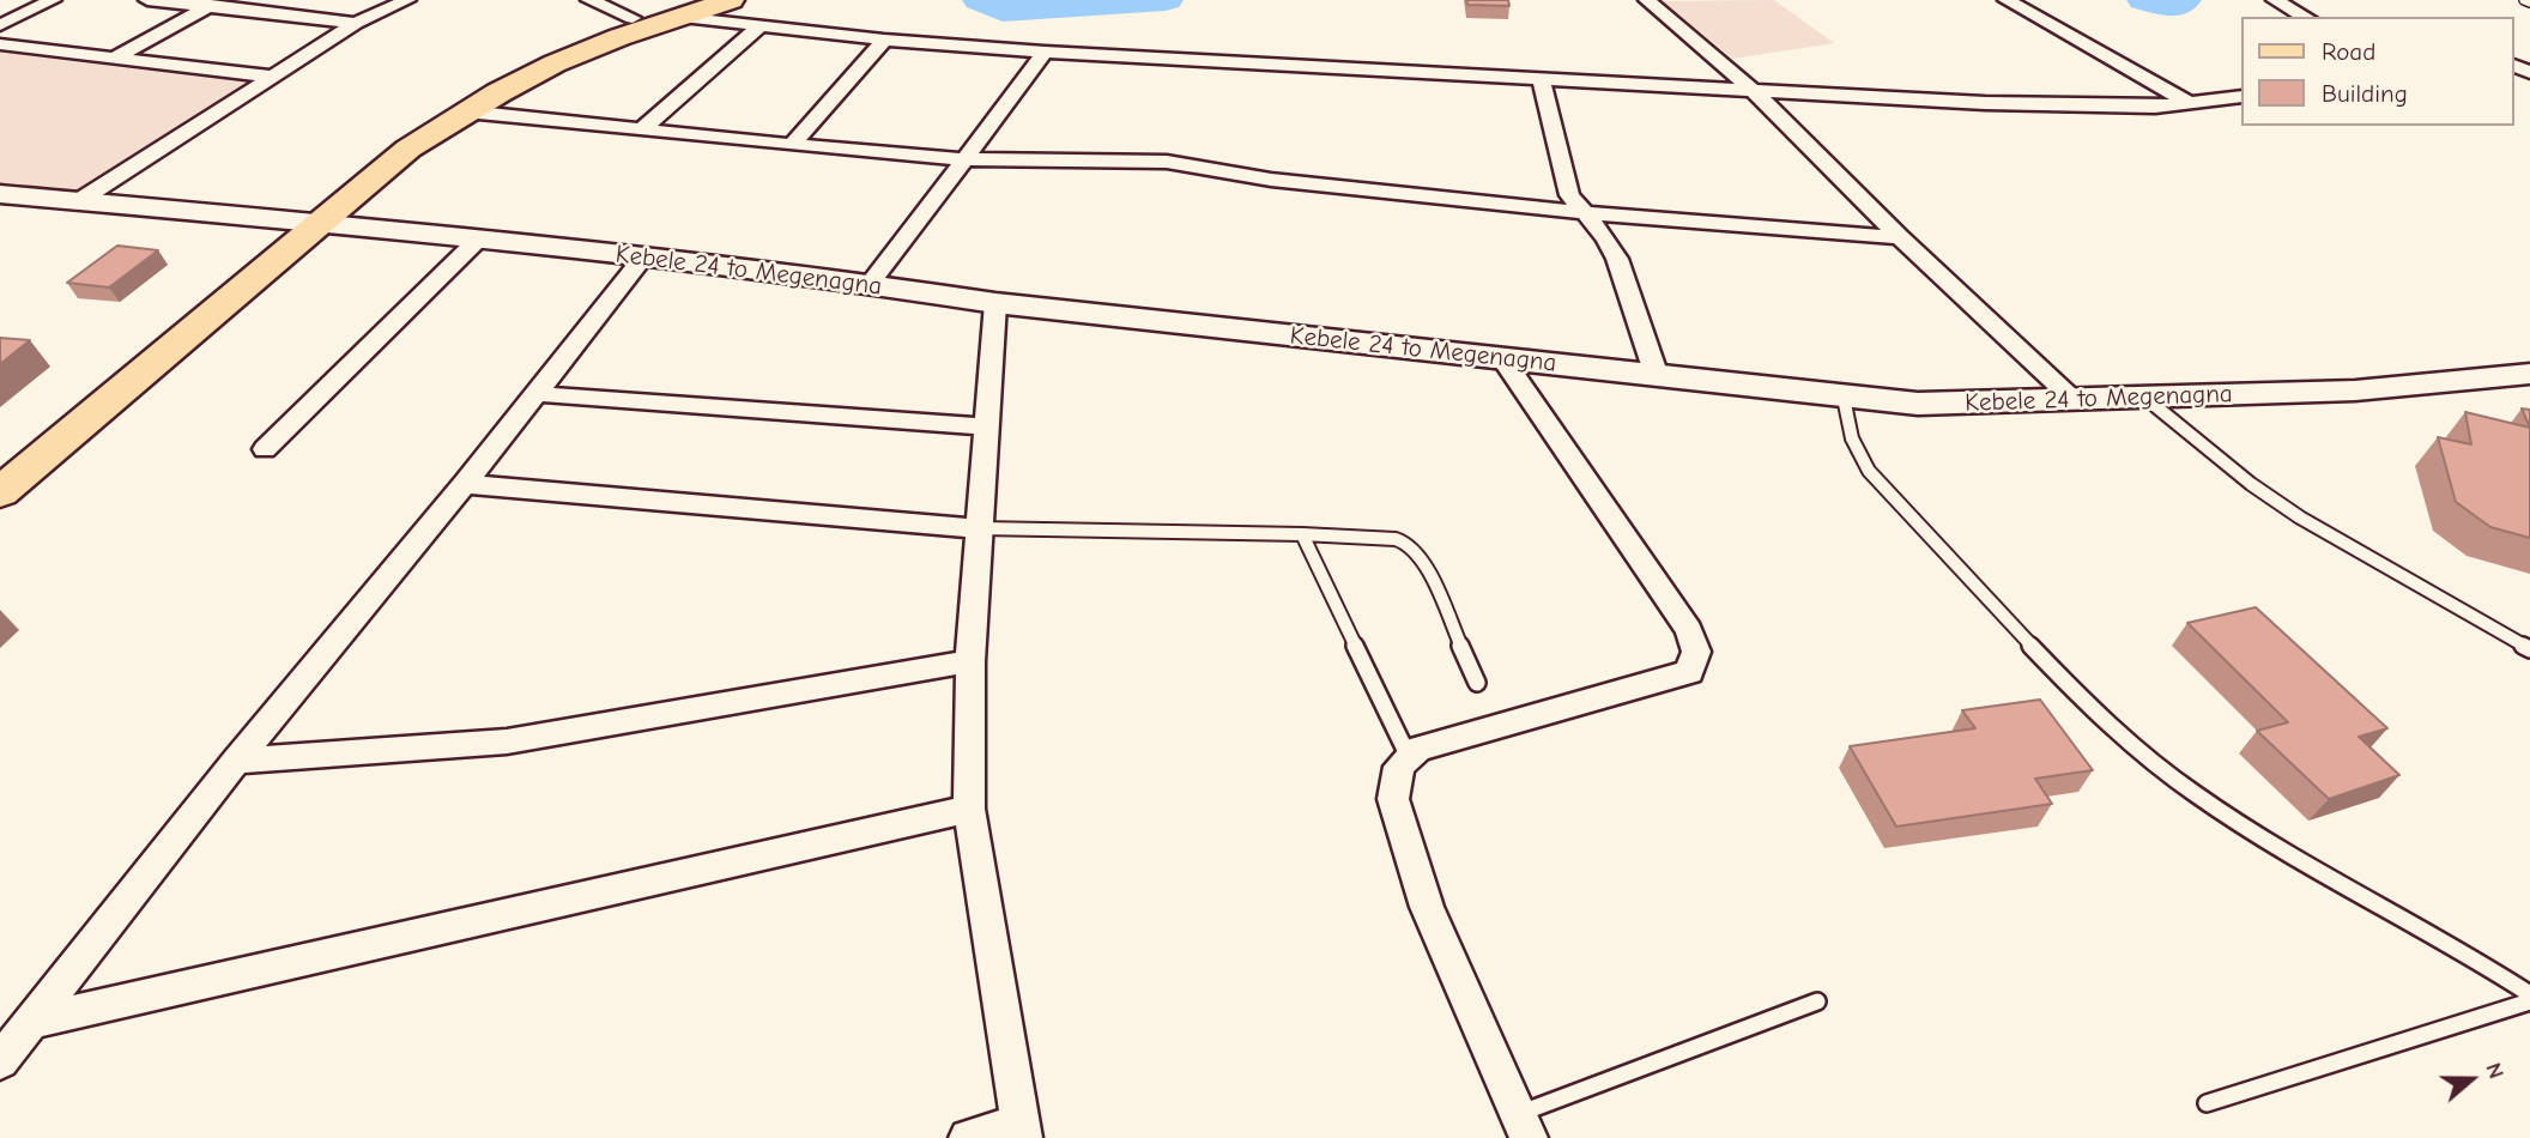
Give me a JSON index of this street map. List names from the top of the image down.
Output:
{
  "streets": {
    "main road": ["Kebele 24 to Megenagna"]
  },
  "legend": ["Road", "Building"],
  "north": "right"
}
